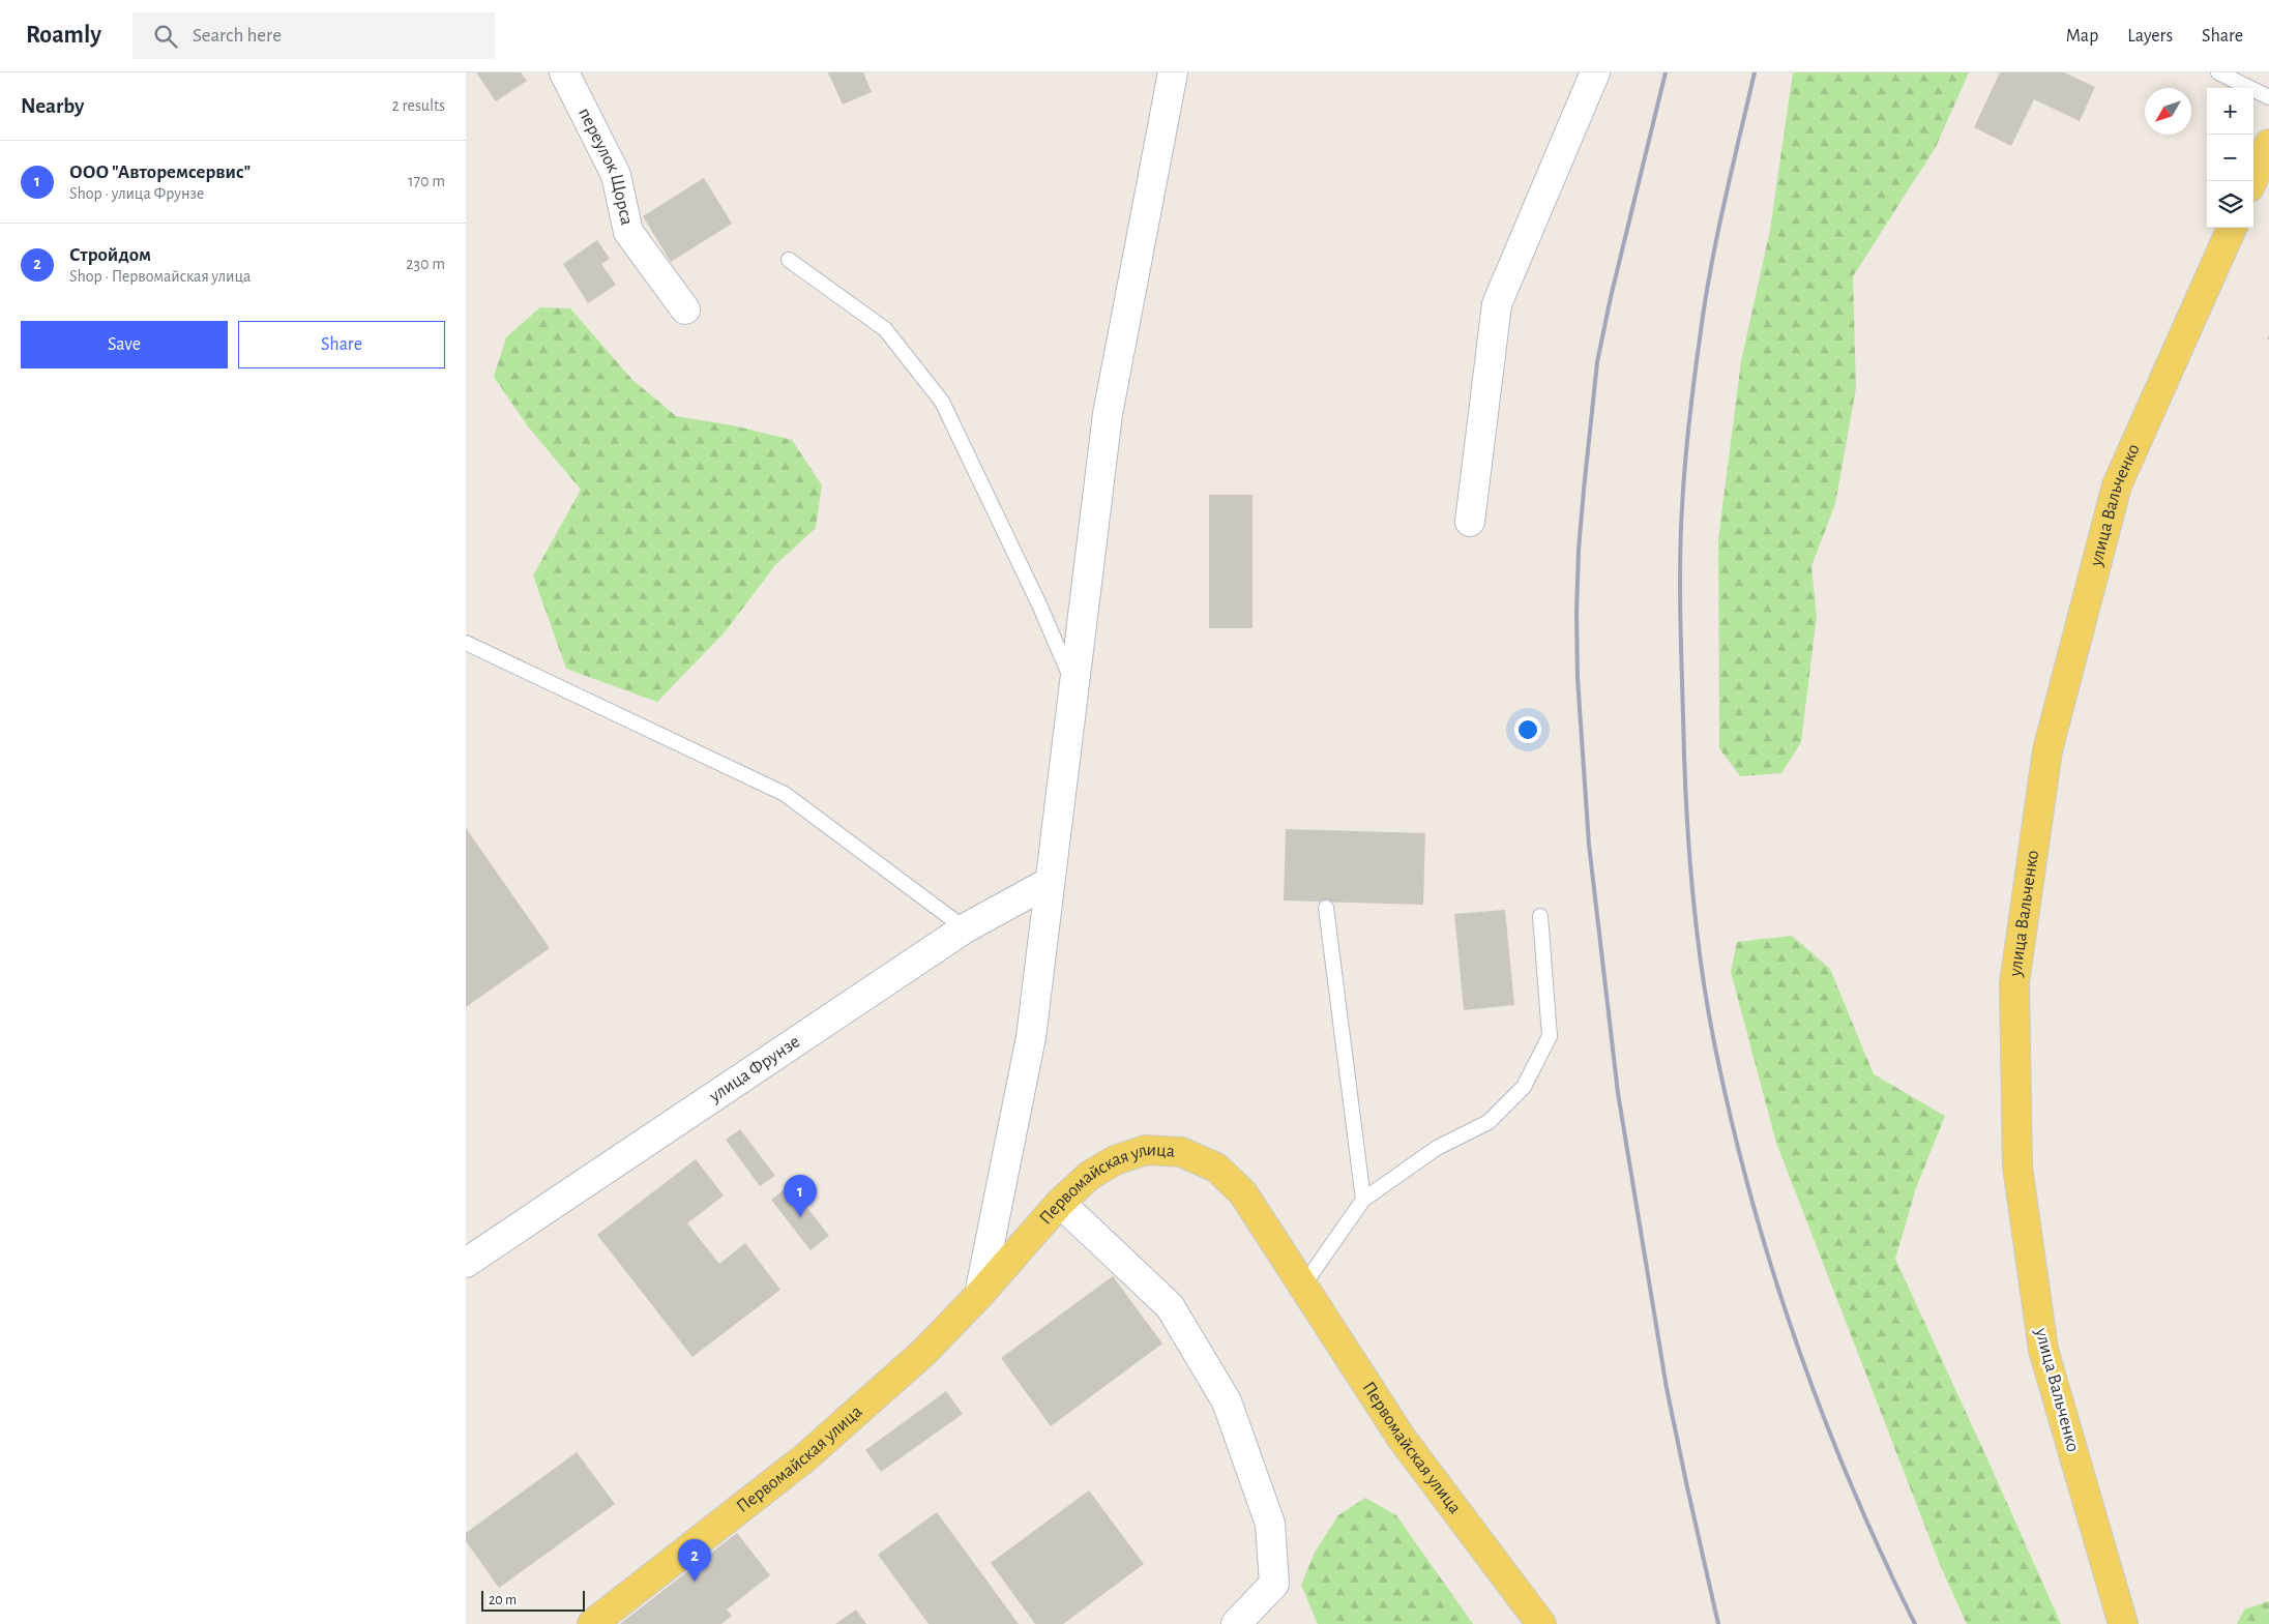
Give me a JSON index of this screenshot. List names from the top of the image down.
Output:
{
  "streets": {
    "main road": ["улица Вальченко", "Первомайская улица"],
    "street": ["переулок Щорса", "улица Фрунзе"]
  },
  "scale_bar": "20 m",
  "north": "bottom left",
  "page": {
    "header": "Roamly",
    "search": "Search here",
    "nav": ["Map", "Layers", "Share"],
    "heading": ["Nearby", "2 results"],
    "map_buttons": ["+", "−"],
    "list": [
      {
        "mark": "1",
        "name": "ООО \"Авторемсервис\"",
        "note": "Shop · улица Фрунзе",
        "value": "170 m"
      },
      {
        "mark": "2",
        "name": "Стройдом",
        "note": "Shop · Первомайская улица",
        "value": "230 m"
      }
    ],
    "buttons": ["Save", "Share"],
    "pins": ["1", "2"],
    "scale": "20 m"
  }
}
